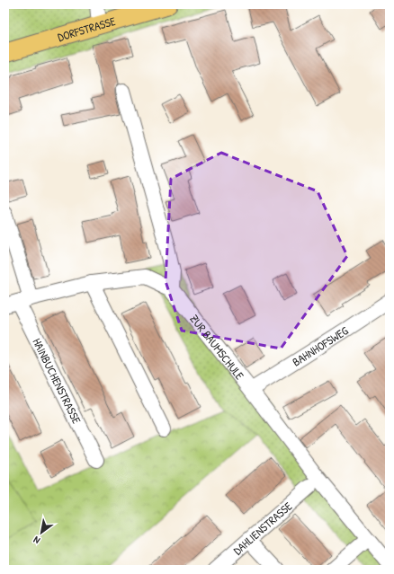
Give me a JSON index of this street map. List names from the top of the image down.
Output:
{
  "streets": {
    "main road": ["DORFSTRASSE"],
    "street": [
      "BAHNHOFSWEG",
      "ZUR BAUMSCHULE",
      "HAINBUCHENSTRASSE",
      "DAHLIENSTRASSE"
    ]
  },
  "crossings": [
    ["BAHNHOFSWEG", "ZUR BAUMSCHULE"]
  ],
  "north": "bottom left"
}
